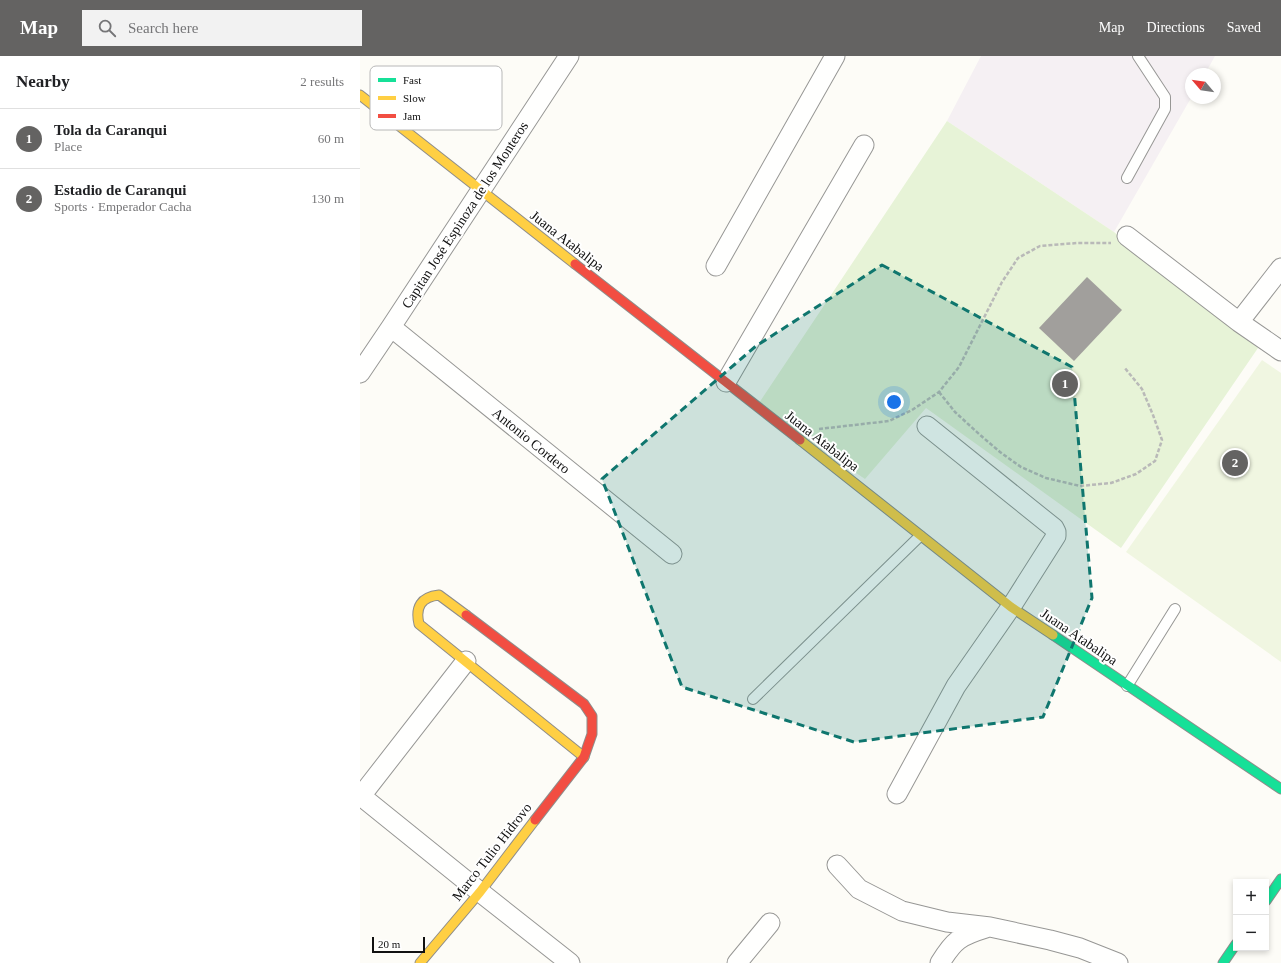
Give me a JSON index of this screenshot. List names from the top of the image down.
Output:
{
  "streets": {
    "street": [
      "Capitan José Espinoza de los Monteros",
      "Juana Atabalipa",
      "Antonio Cordero",
      "Marco Tulio Hidrovo"
    ]
  },
  "crossings": [
    ["Capitan José Espinoza de los Monteros", "Juana Atabalipa"],
    ["Capitan José Espinoza de los Monteros", "Antonio Cordero"]
  ],
  "legend": ["Fast", "Slow", "Jam"],
  "scale_bar": "20 m",
  "north": "top left",
  "page": {
    "header": "Map",
    "search": "Search here",
    "nav": ["Map", "Directions", "Saved"],
    "heading": ["Nearby", "2 results"],
    "list": [
      {
        "mark": "1",
        "name": "Tola da Caranqui",
        "note": "Place",
        "value": "60 m"
      },
      {
        "mark": "2",
        "name": "Estadio de Caranqui",
        "note": "Sports · Emperador Cacha",
        "value": "130 m"
      }
    ],
    "pins": ["1", "2"],
    "map_buttons": ["+", "−"],
    "scale": "20 m"
  }
}
